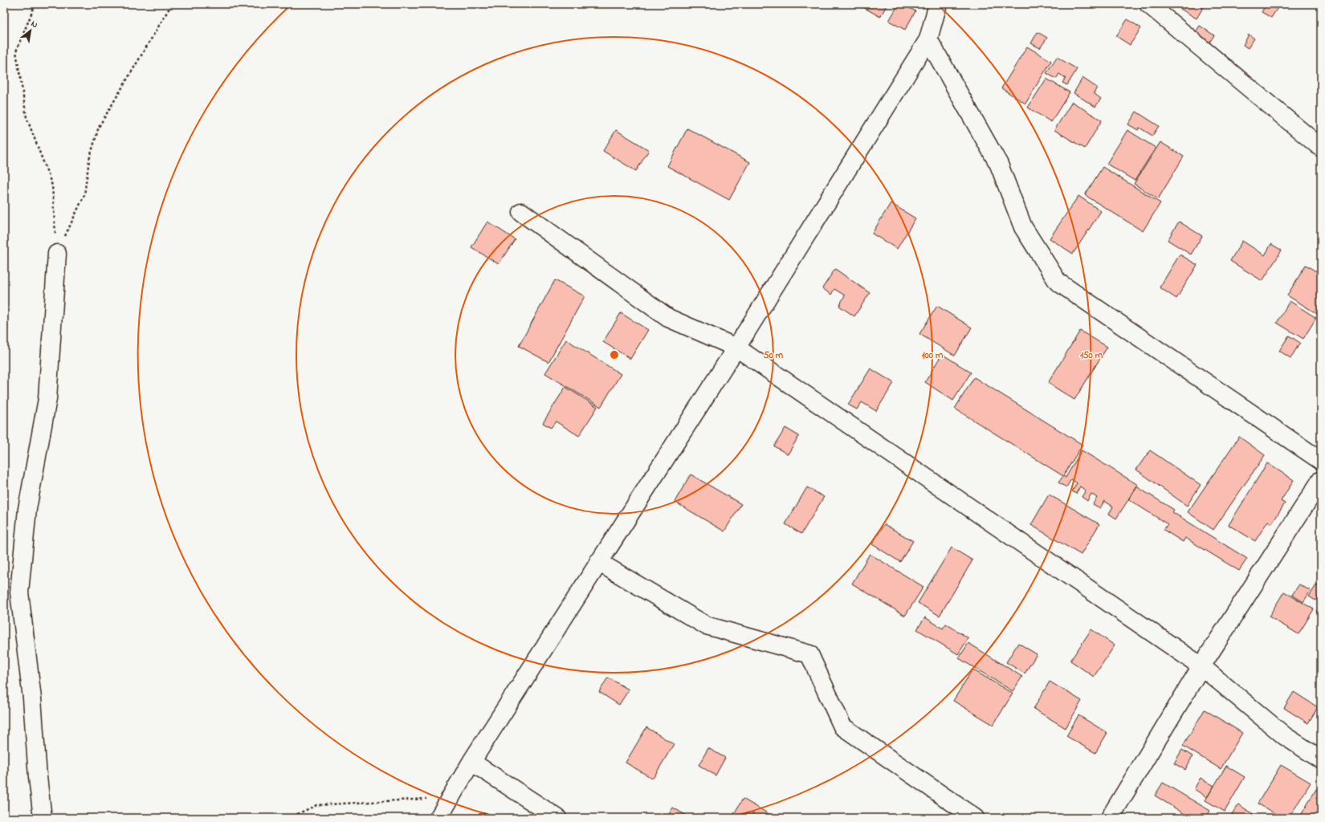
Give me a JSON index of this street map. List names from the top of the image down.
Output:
{
  "north": "top right",
  "rings": ["50 m", "100 m", "150 m"]
}
